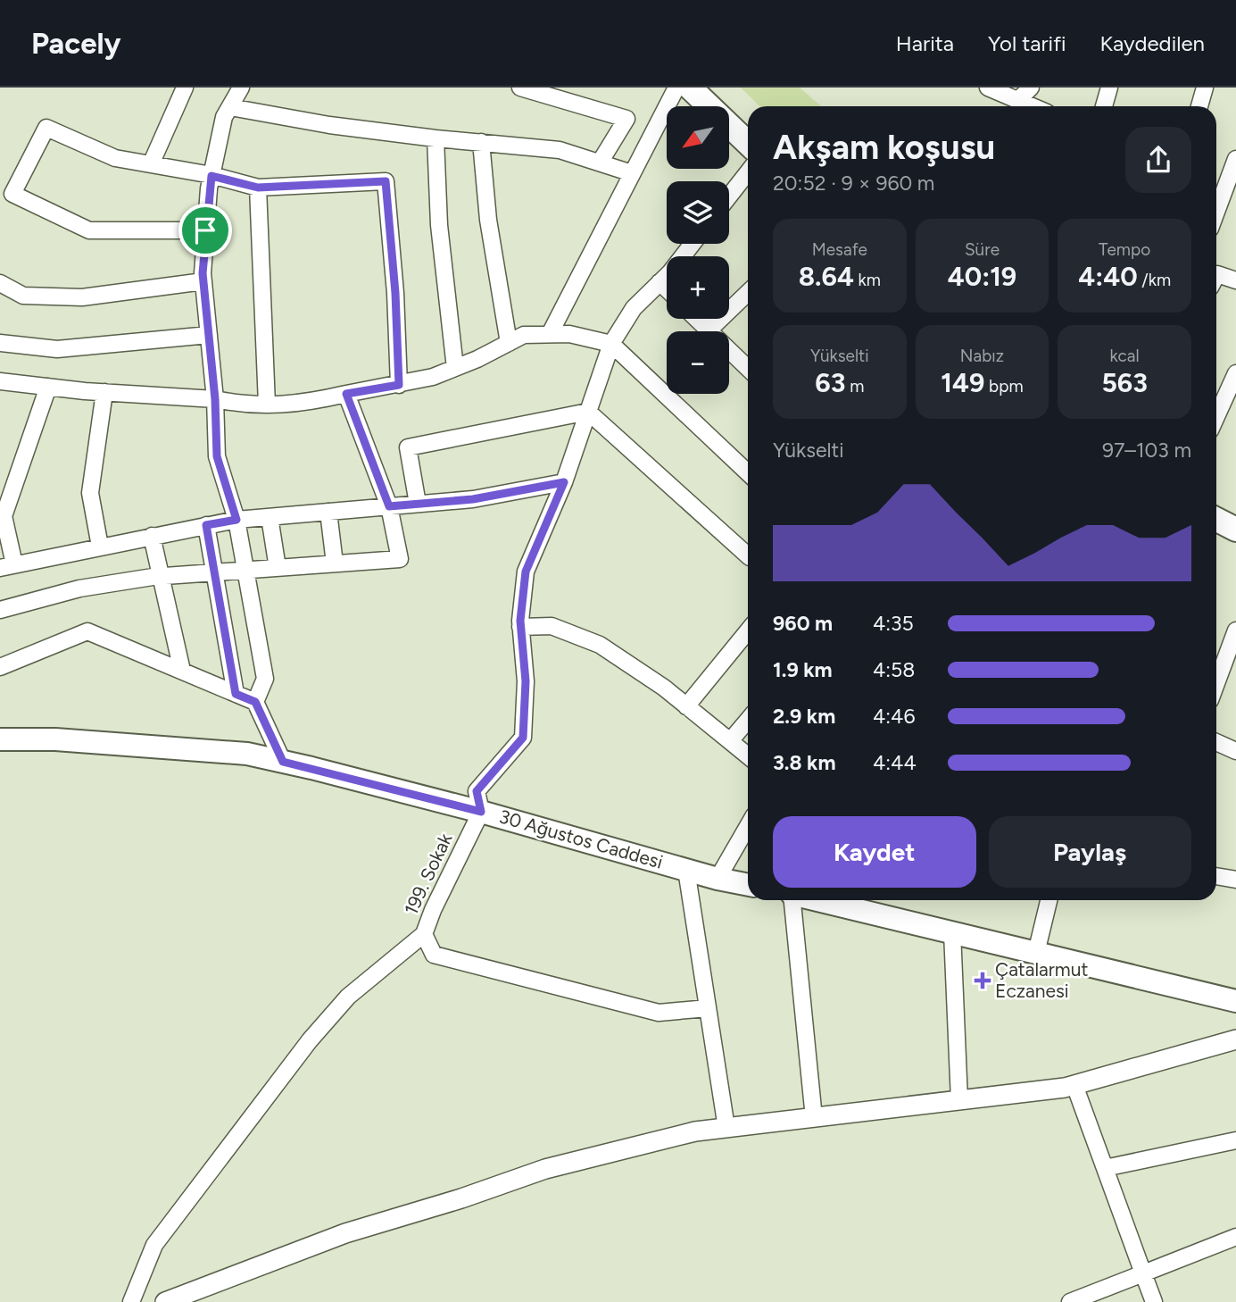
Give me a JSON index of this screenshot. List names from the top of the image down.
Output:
{
  "streets": {
    "main road": ["30 Ağustos Caddesi"],
    "street": ["199. Sokak"]
  },
  "crossings": [
    ["30 Ağustos Caddesi", "199. Sokak"]
  ],
  "places": {
    "health": ["Çatalarmut Eczanesi"]
  },
  "north": "bottom left",
  "page": {
    "header": "Pacely",
    "nav": ["Harita", "Yol tarifi", "Kaydedilen"],
    "map_buttons": ["+", "−"],
    "heading": ["Akşam koşusu", "20:52 · 9 × 960 m"],
    "stats": [
      ["Mesafe", "8.64 km"],
      ["Süre", "40:19"],
      ["Tempo", "4:40 /km"],
      ["Yükselti", "63 m"],
      ["Nabız", "149 bpm"],
      ["kcal", "563"]
    ],
    "chart": ["Yükselti", "97–103 m"],
    "list": [
      {
        "name": "960 m",
        "note": "4:35"
      },
      {
        "name": "1.9 km",
        "note": "4:58"
      },
      {
        "name": "2.9 km",
        "note": "4:46"
      },
      {
        "name": "3.8 km",
        "note": "4:44"
      }
    ],
    "buttons": ["Kaydet", "Paylaş"]
  }
}
